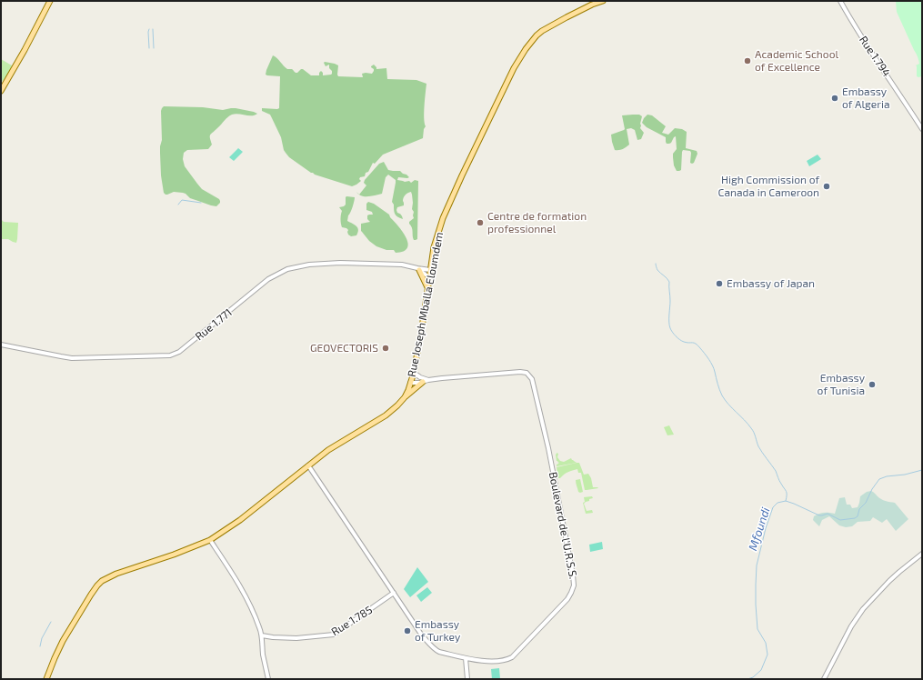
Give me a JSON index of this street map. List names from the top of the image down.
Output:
{
  "streets": {
    "main road": ["Rue Joseph Mballa Eloumdem"],
    "street": [
      "Rue 1.794",
      "Rue 1.771",
      "Boulevard de l'U.R.S.S.",
      "Rue 1.785"
    ]
  },
  "crossings": [
    ["Rue Joseph Mballa Eloumdem", "Rue 1.771"],
    ["Rue Joseph Mballa Eloumdem", "Boulevard de l'U.R.S.S."],
    ["Boulevard de l'U.R.S.S.", "Rue 1.785"]
  ],
  "water": ["Mfoundi"],
  "places": [
    "Academic School of Excellence",
    "Embassy of Algeria",
    "High Commission of Canada in Cameroon",
    "Centre de formation professionnel",
    "Embassy of Japan",
    "GEOVECTORIS",
    "Embassy of Tunisia",
    "Embassy of Turkey"
  ]
}
